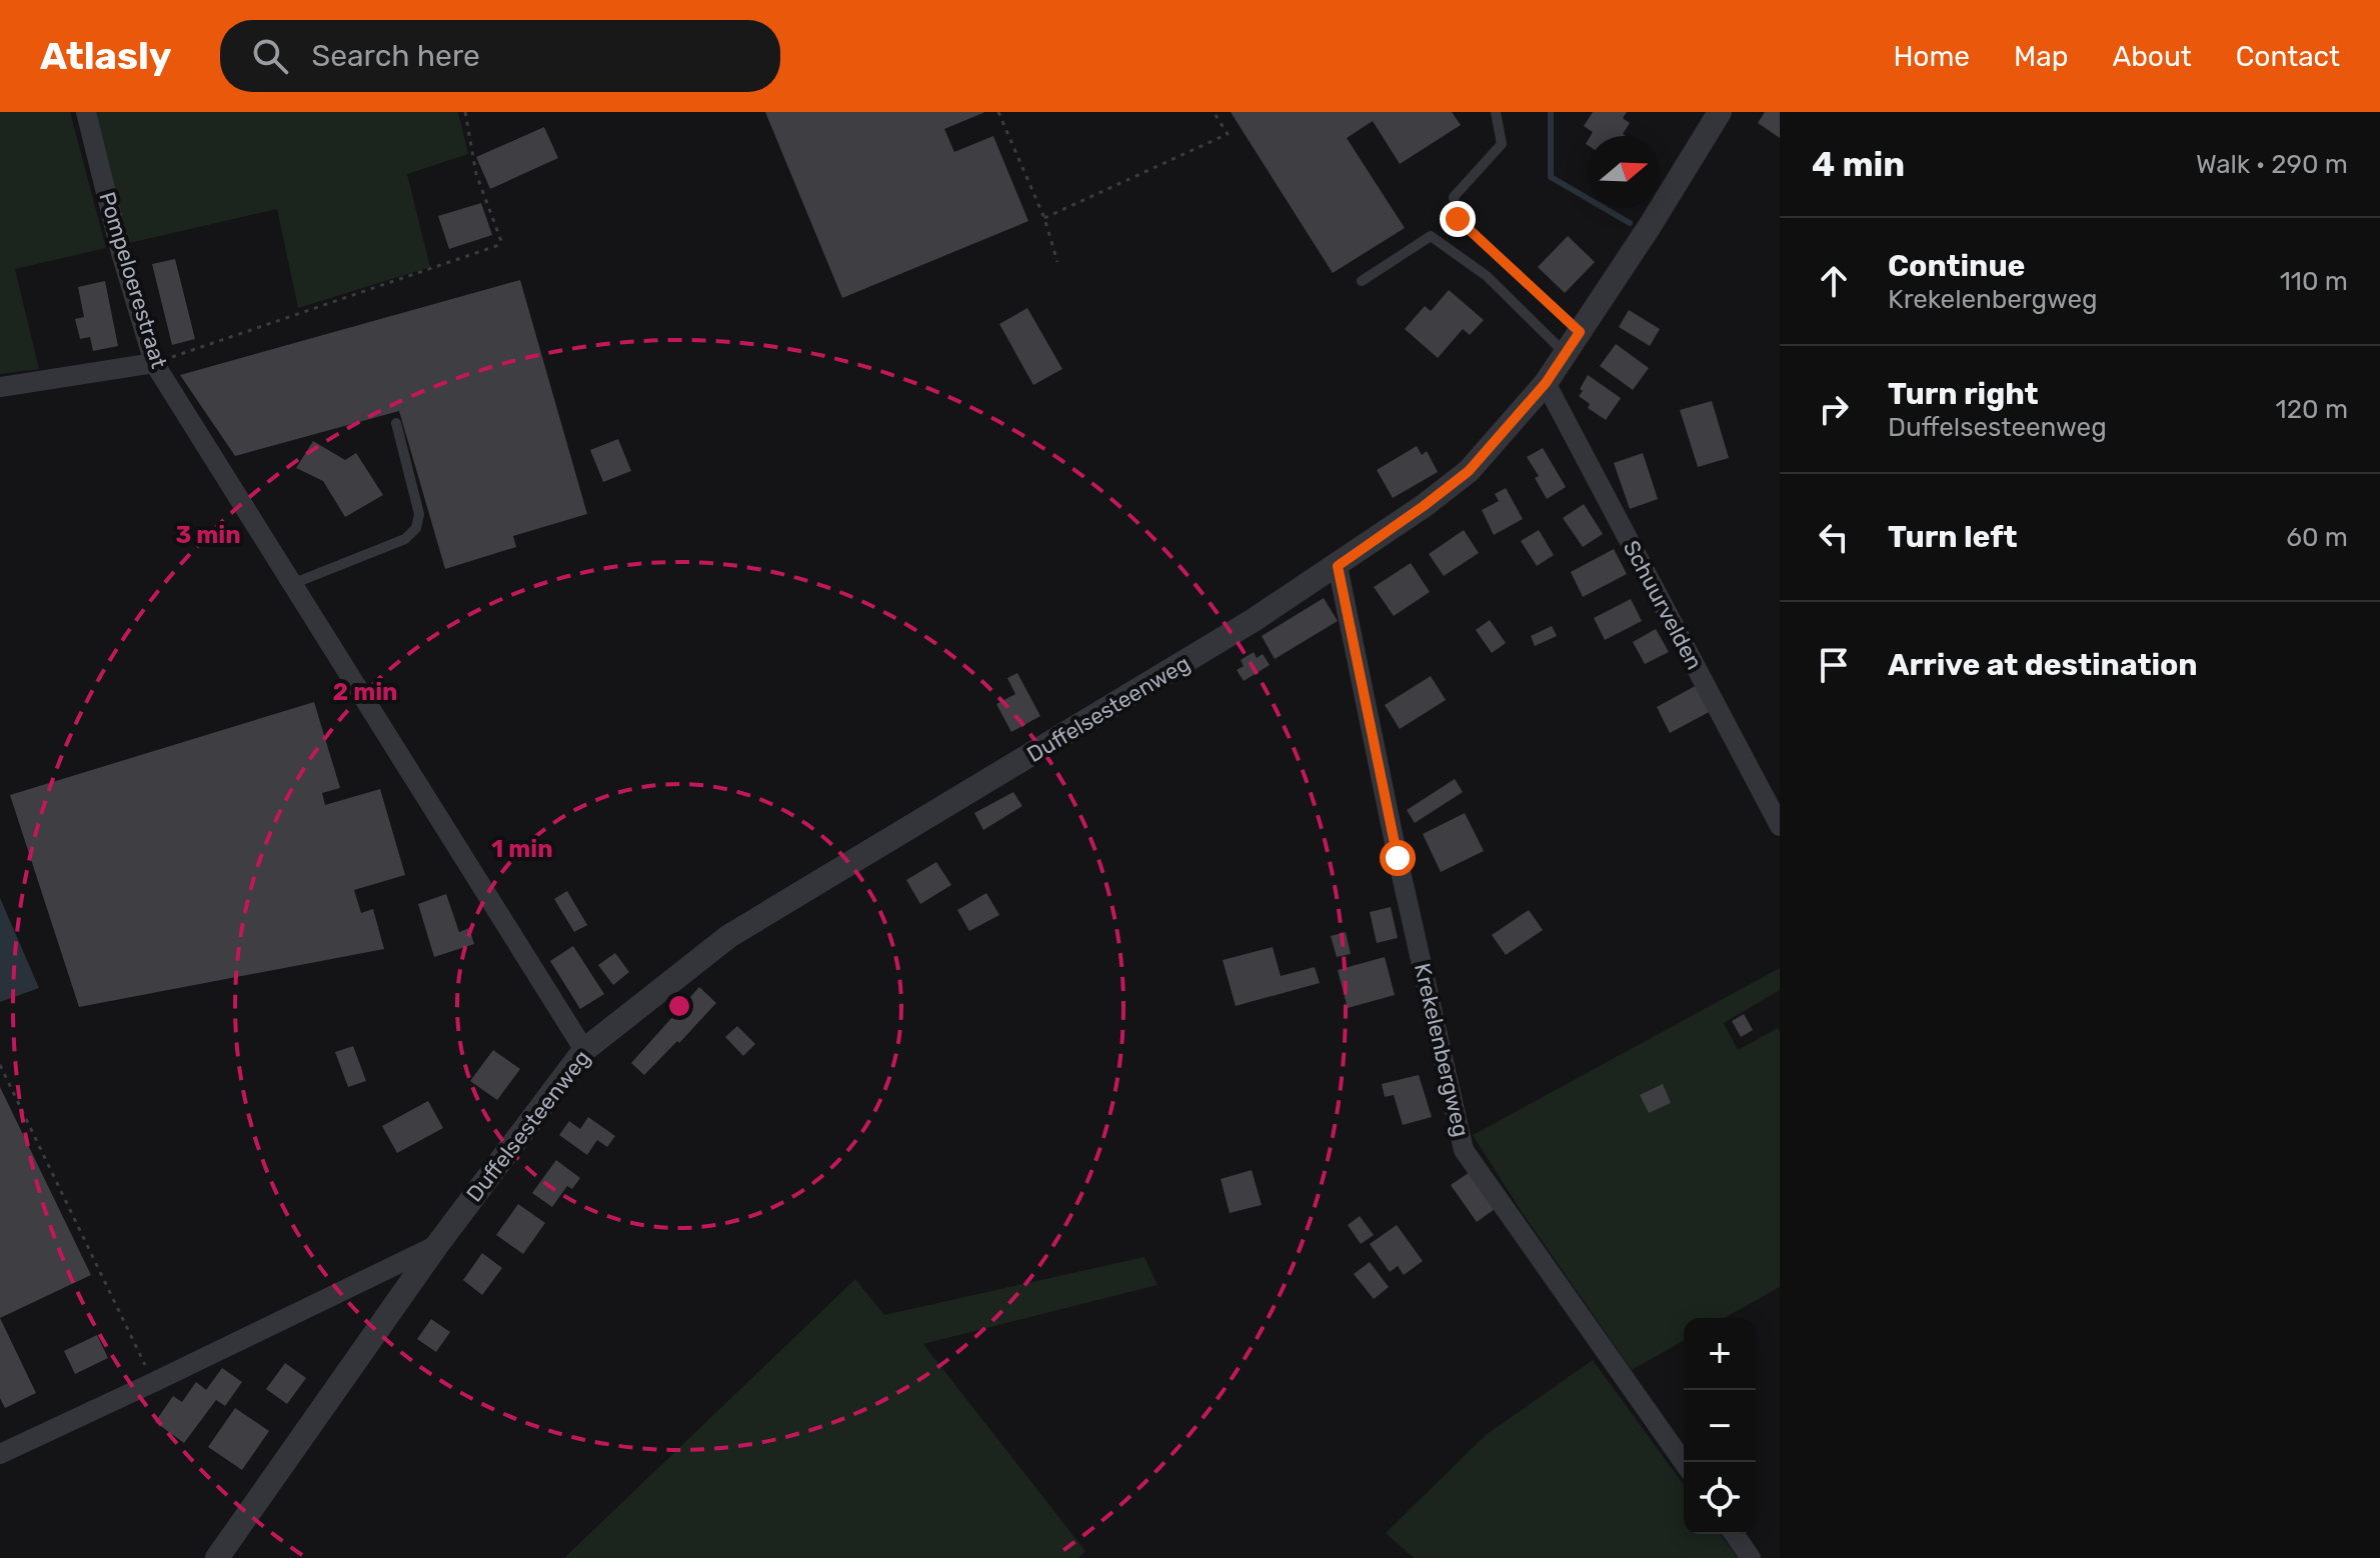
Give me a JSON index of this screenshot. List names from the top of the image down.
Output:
{
  "streets": {
    "street": [
      "Pompeloerestraat",
      "Schuurvelden",
      "Duffelsesteenweg",
      "Krekelenbergweg"
    ]
  },
  "crossings": [
    ["Pompeloerestraat", "Duffelsesteenweg"],
    ["Schuurvelden", "Duffelsesteenweg"],
    ["Duffelsesteenweg", "Krekelenbergweg"]
  ],
  "north": "right",
  "page": {
    "header": "Atlasly",
    "search": "Search here",
    "nav": [
      "Home",
      "Map",
      "About",
      "Contact"
    ],
    "heading": ["4 min", "Walk · 290 m"],
    "list": [
      ["Continue", "Krekelenbergweg", "110 m"],
      ["Turn right", "Duffelsesteenweg", "120 m"],
      ["Turn left", "60 m"],
      "Arrive at destination"
    ],
    "map_buttons": ["+", "−"]
  },
  "rings": ["3 min", "2 min", "1 min"]
}
